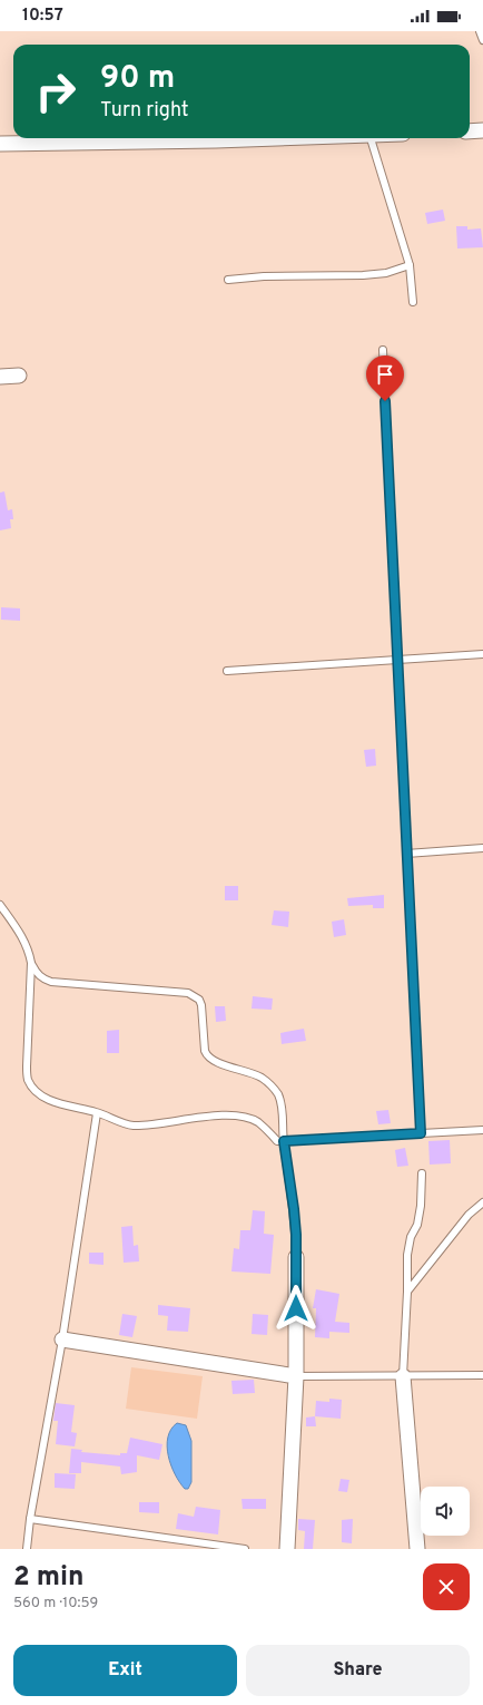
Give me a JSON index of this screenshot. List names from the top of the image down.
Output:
{
  "page": {
    "status": "10:57",
    "turn": ["90 m", "Turn right"],
    "heading": ["2 min", "560 m · 10:59"],
    "buttons": ["Exit", "Share"]
  }
}
